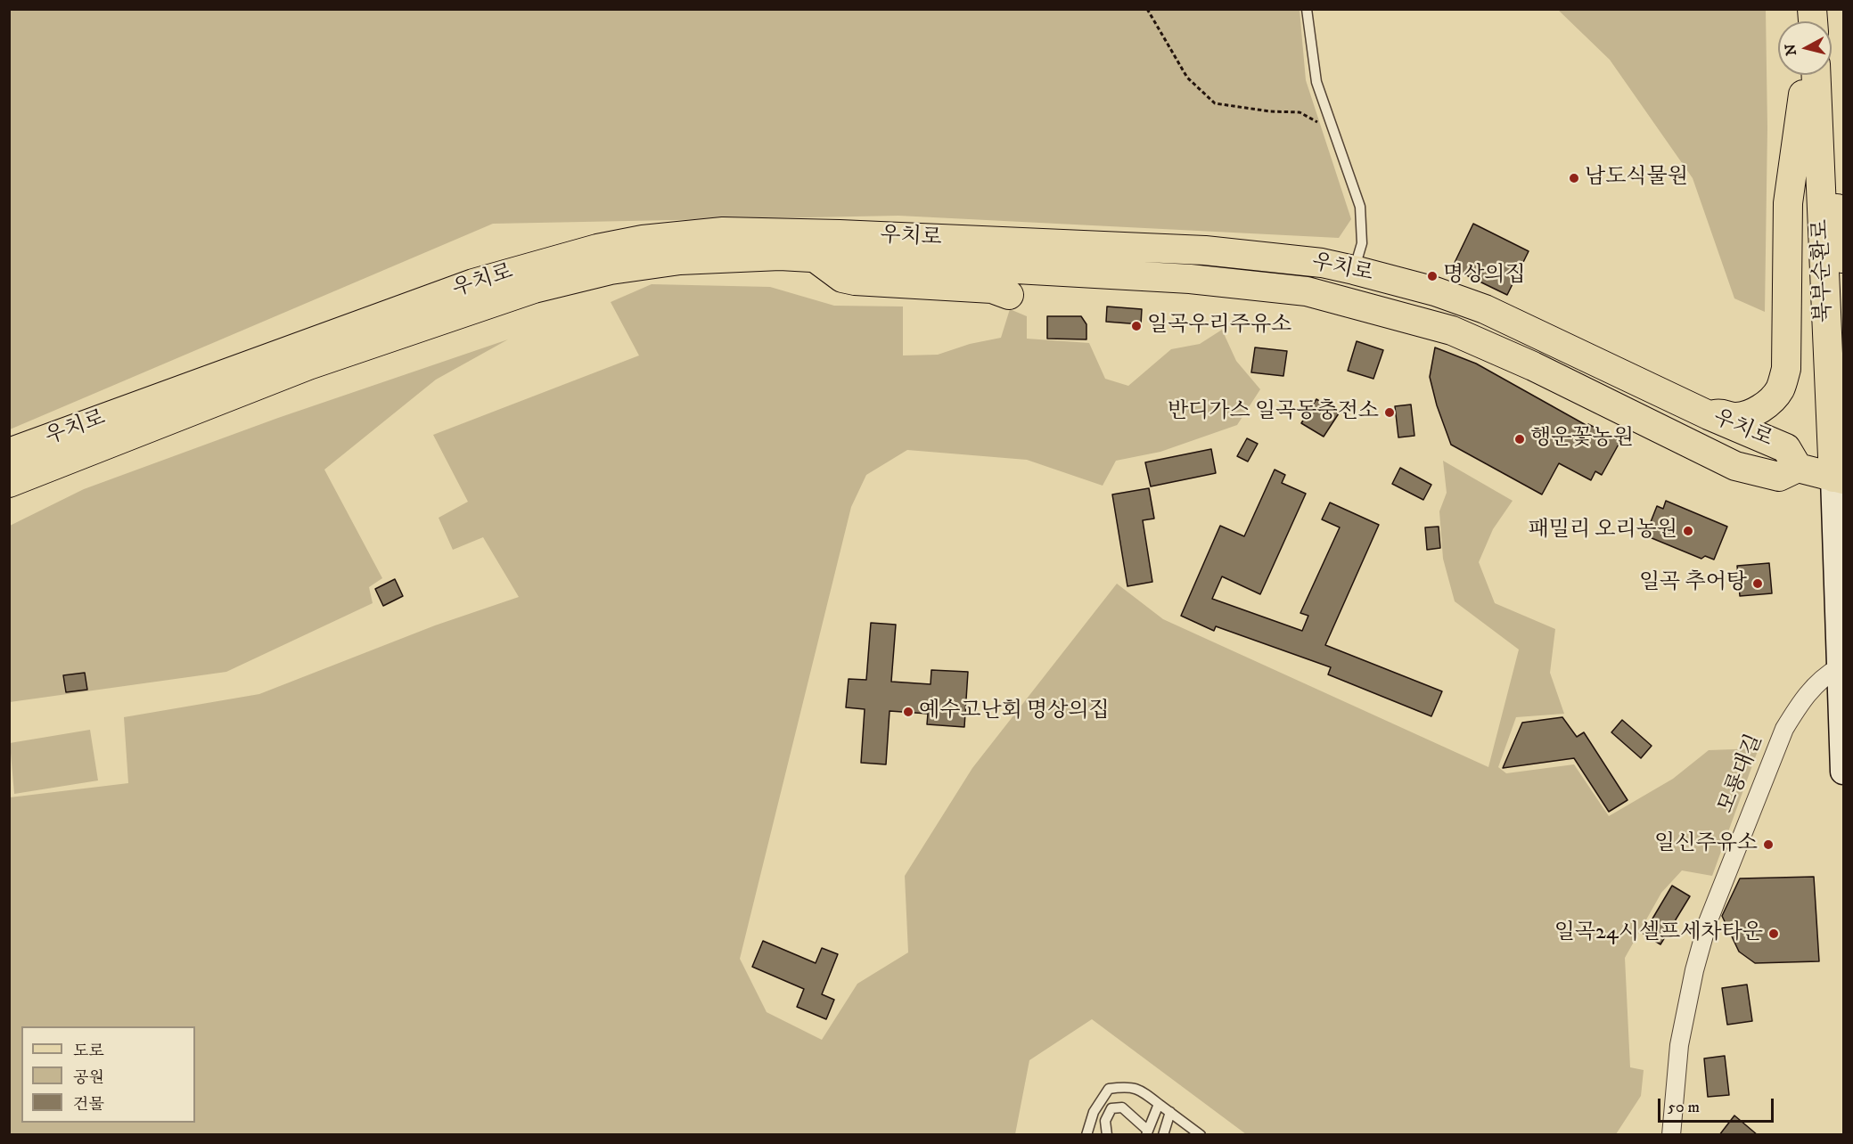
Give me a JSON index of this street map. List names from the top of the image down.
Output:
{
  "streets": {
    "main road": ["우치로", "북부순환로"],
    "street": ["모룡대길"]
  },
  "places": [
    "남도식물원",
    "명상의집",
    "일곡우리주유소",
    "반디가스 일곡동충전소",
    "행운꽃농원",
    "패밀리 오리농원",
    "일곡 추어탕",
    "예수고난회 명상의집",
    "일신주유소",
    "일곡24시셀프세차타운"
  ],
  "legend": ["도로", "공원", "건물"],
  "scale_bar": "50 m",
  "north": "left"
}
